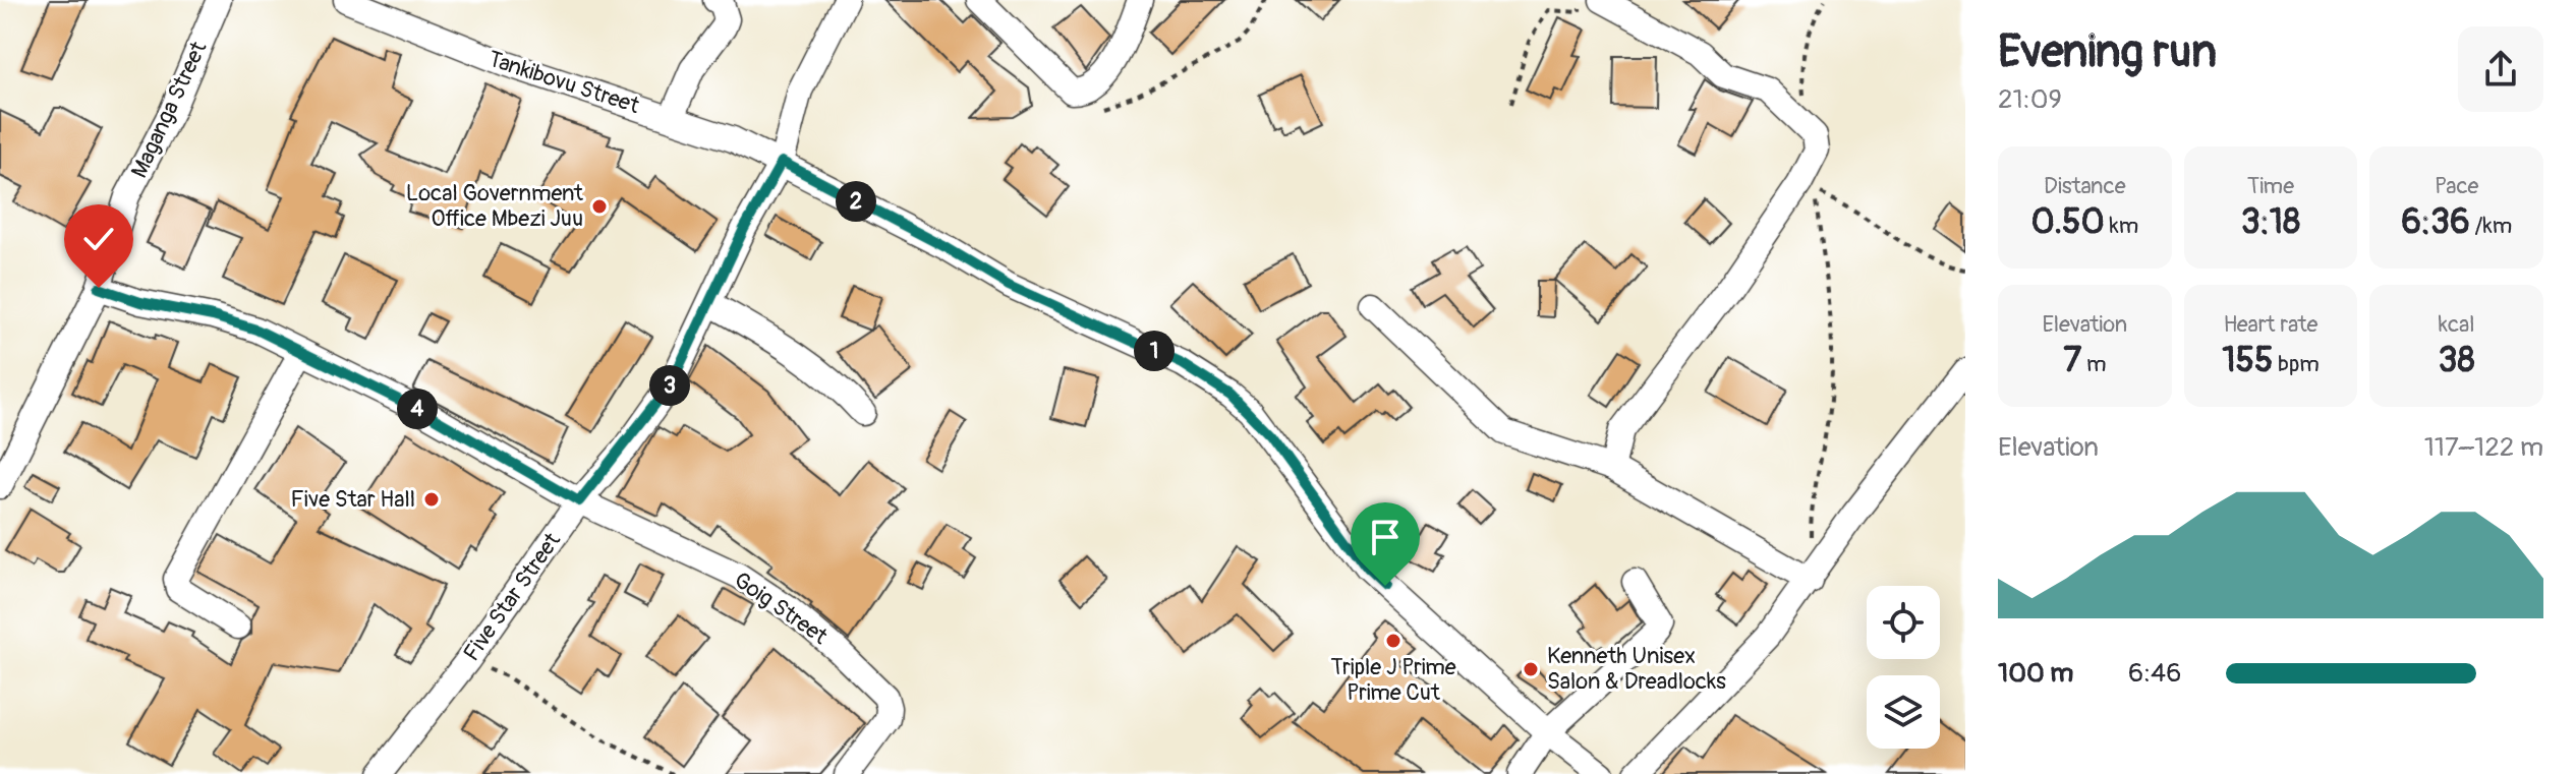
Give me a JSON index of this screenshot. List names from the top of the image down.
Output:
{
  "streets": {
    "street": [
      "Tankibovu Street",
      "Maganga Street",
      "Five Star Street",
      "Goig Street"
    ]
  },
  "crossings": [
    ["Tankibovu Street", "Five Star Street"],
    ["Maganga Street", "Goig Street"],
    ["Five Star Street", "Goig Street"]
  ],
  "places": [
    "Local Government Office Mbezi Juu",
    "Five Star Hall",
    "Triple J Prime Prime Cut",
    "Kenneth Unisex Salon & Dreadlocks"
  ],
  "page": {
    "heading": ["Evening run", "21:09"],
    "stats": [
      ["Distance", "0.50 km"],
      ["Time", "3:18"],
      ["Pace", "6:36 /km"],
      ["Elevation", "7 m"],
      ["Heart rate", "155 bpm"],
      ["kcal", "38"]
    ],
    "pins": [
      "2",
      "1",
      "3",
      "4"
    ],
    "chart": ["Elevation", "117–122 m"],
    "list": [
      {
        "name": "100 m",
        "note": "6:46"
      }
    ]
  }
}
